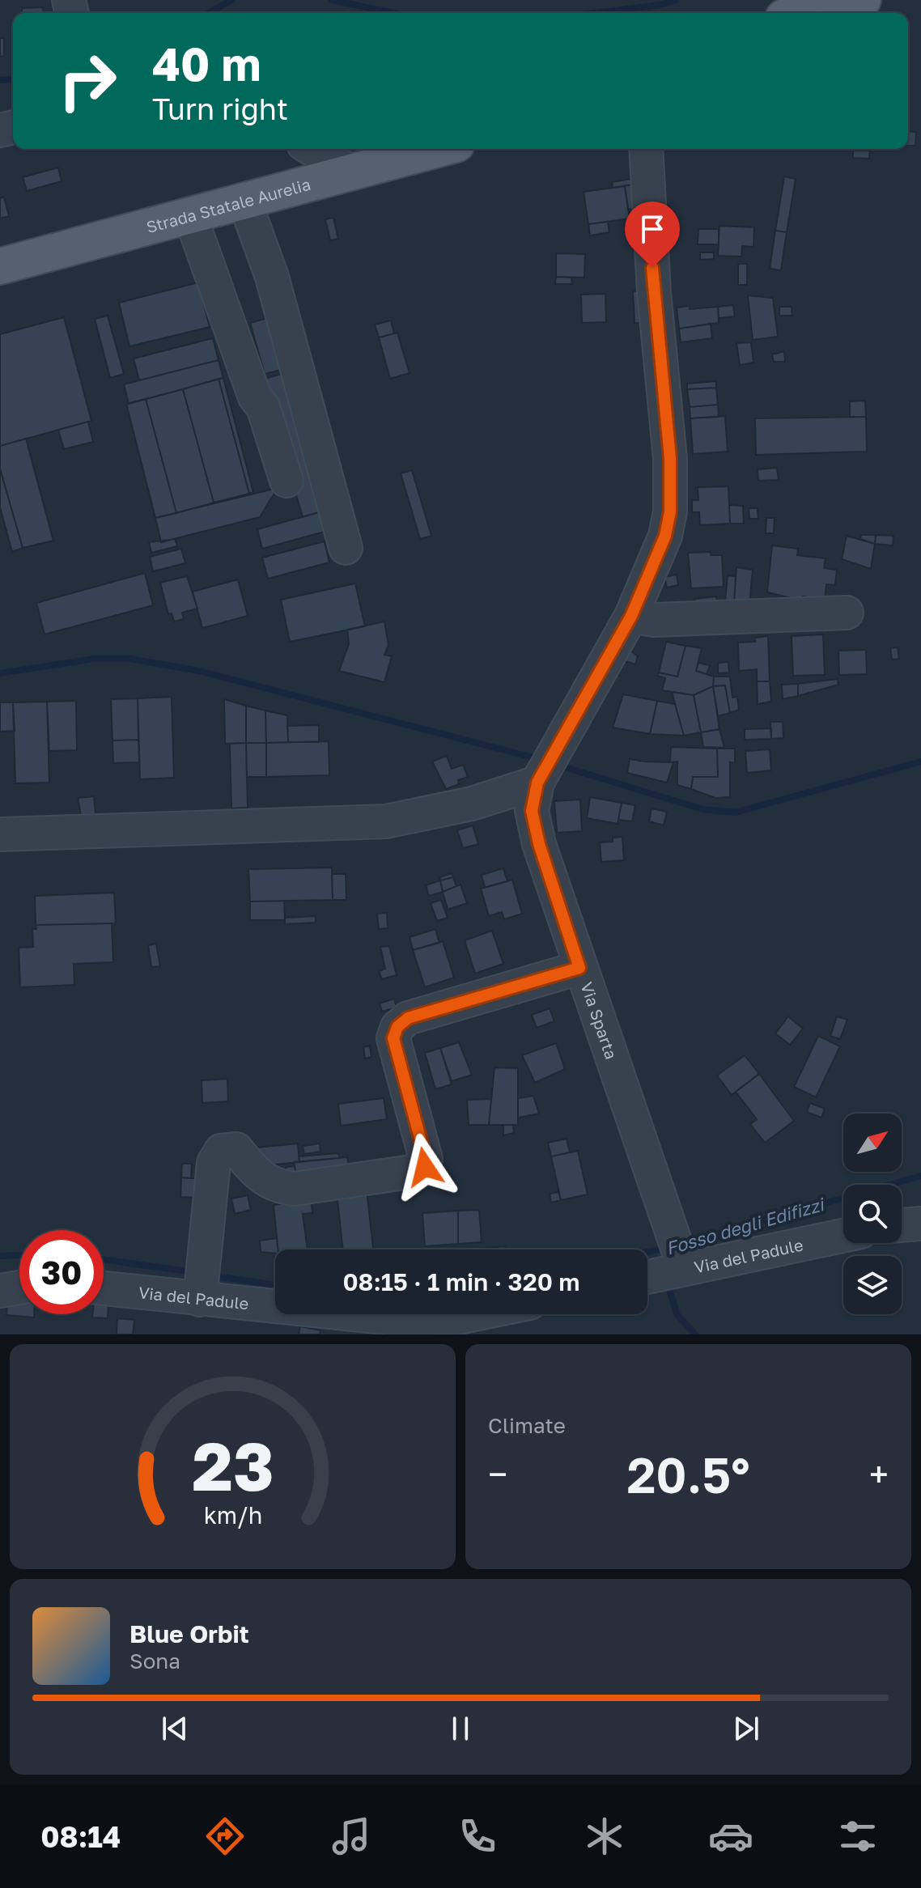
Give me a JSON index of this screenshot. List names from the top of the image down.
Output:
{
  "streets": {
    "main road": ["Strada Statale Aurelia"],
    "street": ["Via Sparta", "Via del Padule"]
  },
  "crossings": [
    ["Via Sparta", "Via del Padule"]
  ],
  "water": ["Fosso degli Edifizzi"],
  "north": "top right",
  "page": {
    "turn": ["40 m", "Turn right"],
    "limit": "30",
    "trip": "08:15 · 1 min · 320 m",
    "tile": "Climate",
    "heat": ["−", "20.5°", "+"],
    "song": ["Blue Orbit", "Sona"],
    "tabs": "08:14",
    "gauge": ["23", "km/h"]
  }
}
